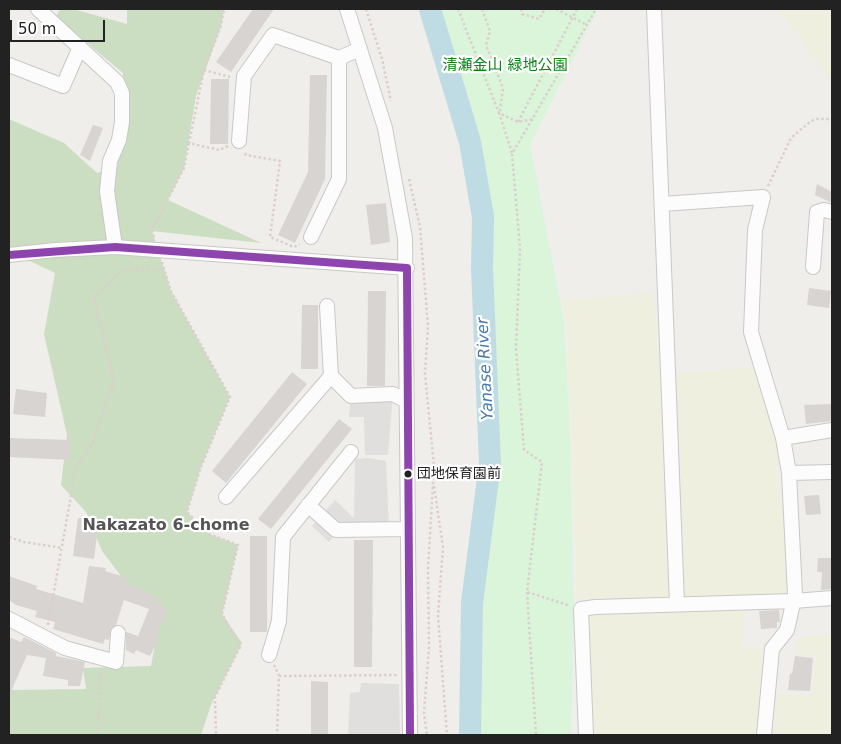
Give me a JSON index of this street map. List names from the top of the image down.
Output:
{
  "districts": ["Nakazato 6-chome"],
  "water": ["Yanase River"],
  "parks": ["清瀬金山 緑地公園"],
  "places": ["団地保育園前"],
  "scale_bar": "50 m"
}
